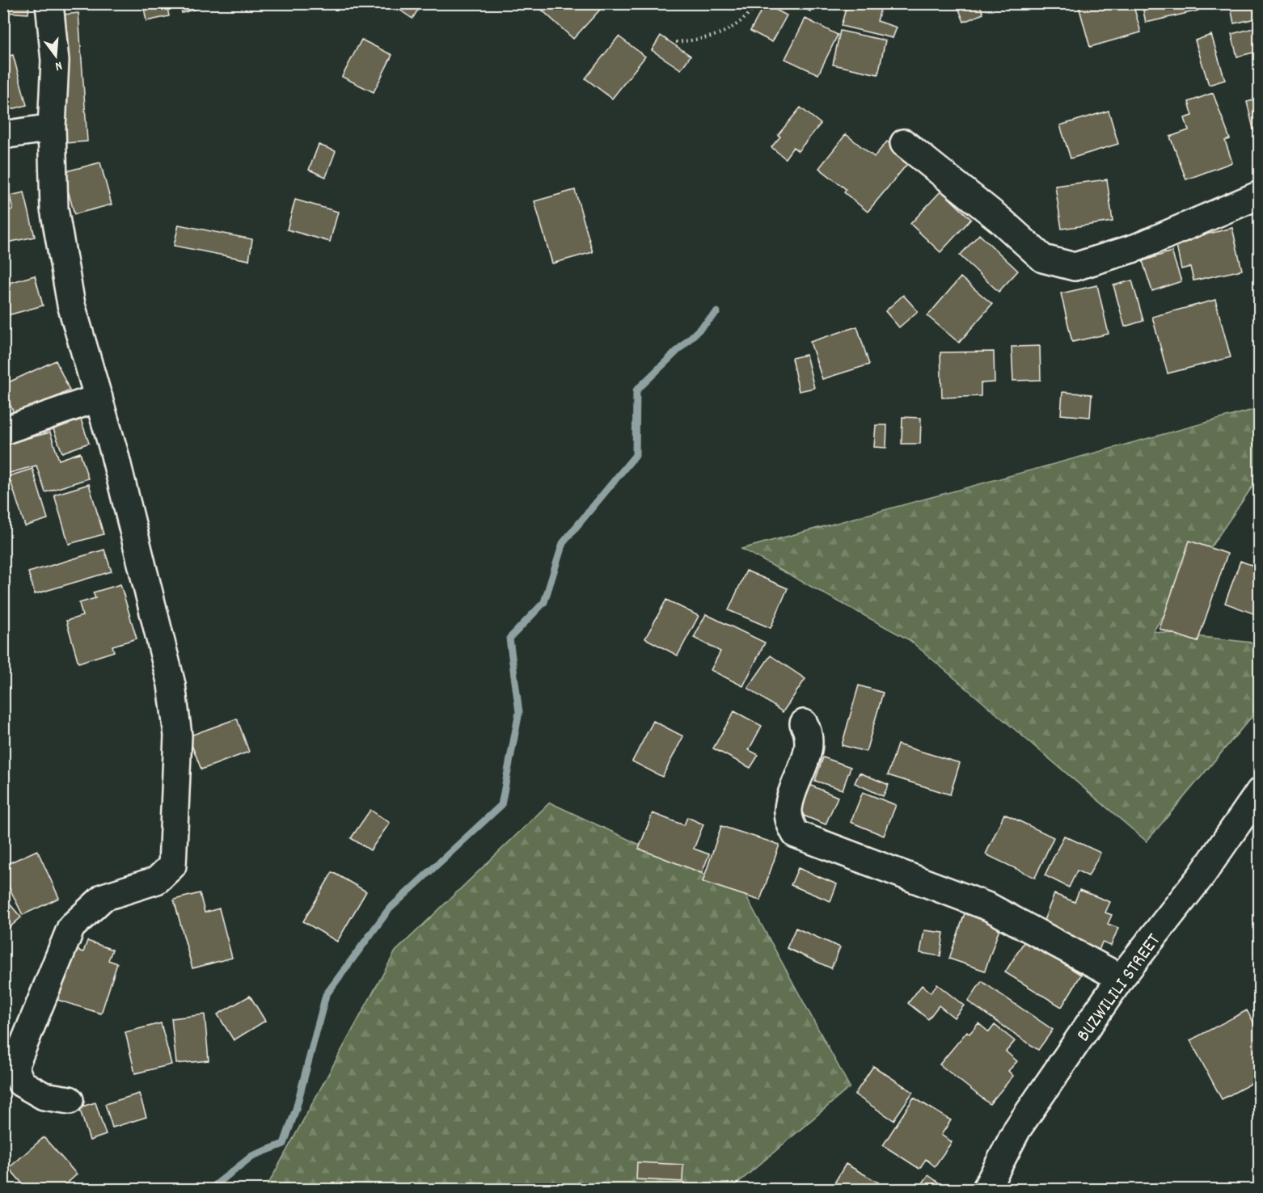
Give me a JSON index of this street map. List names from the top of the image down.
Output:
{
  "streets": {
    "street": ["BUZWILILI STREET"]
  },
  "north": "bottom"
}
